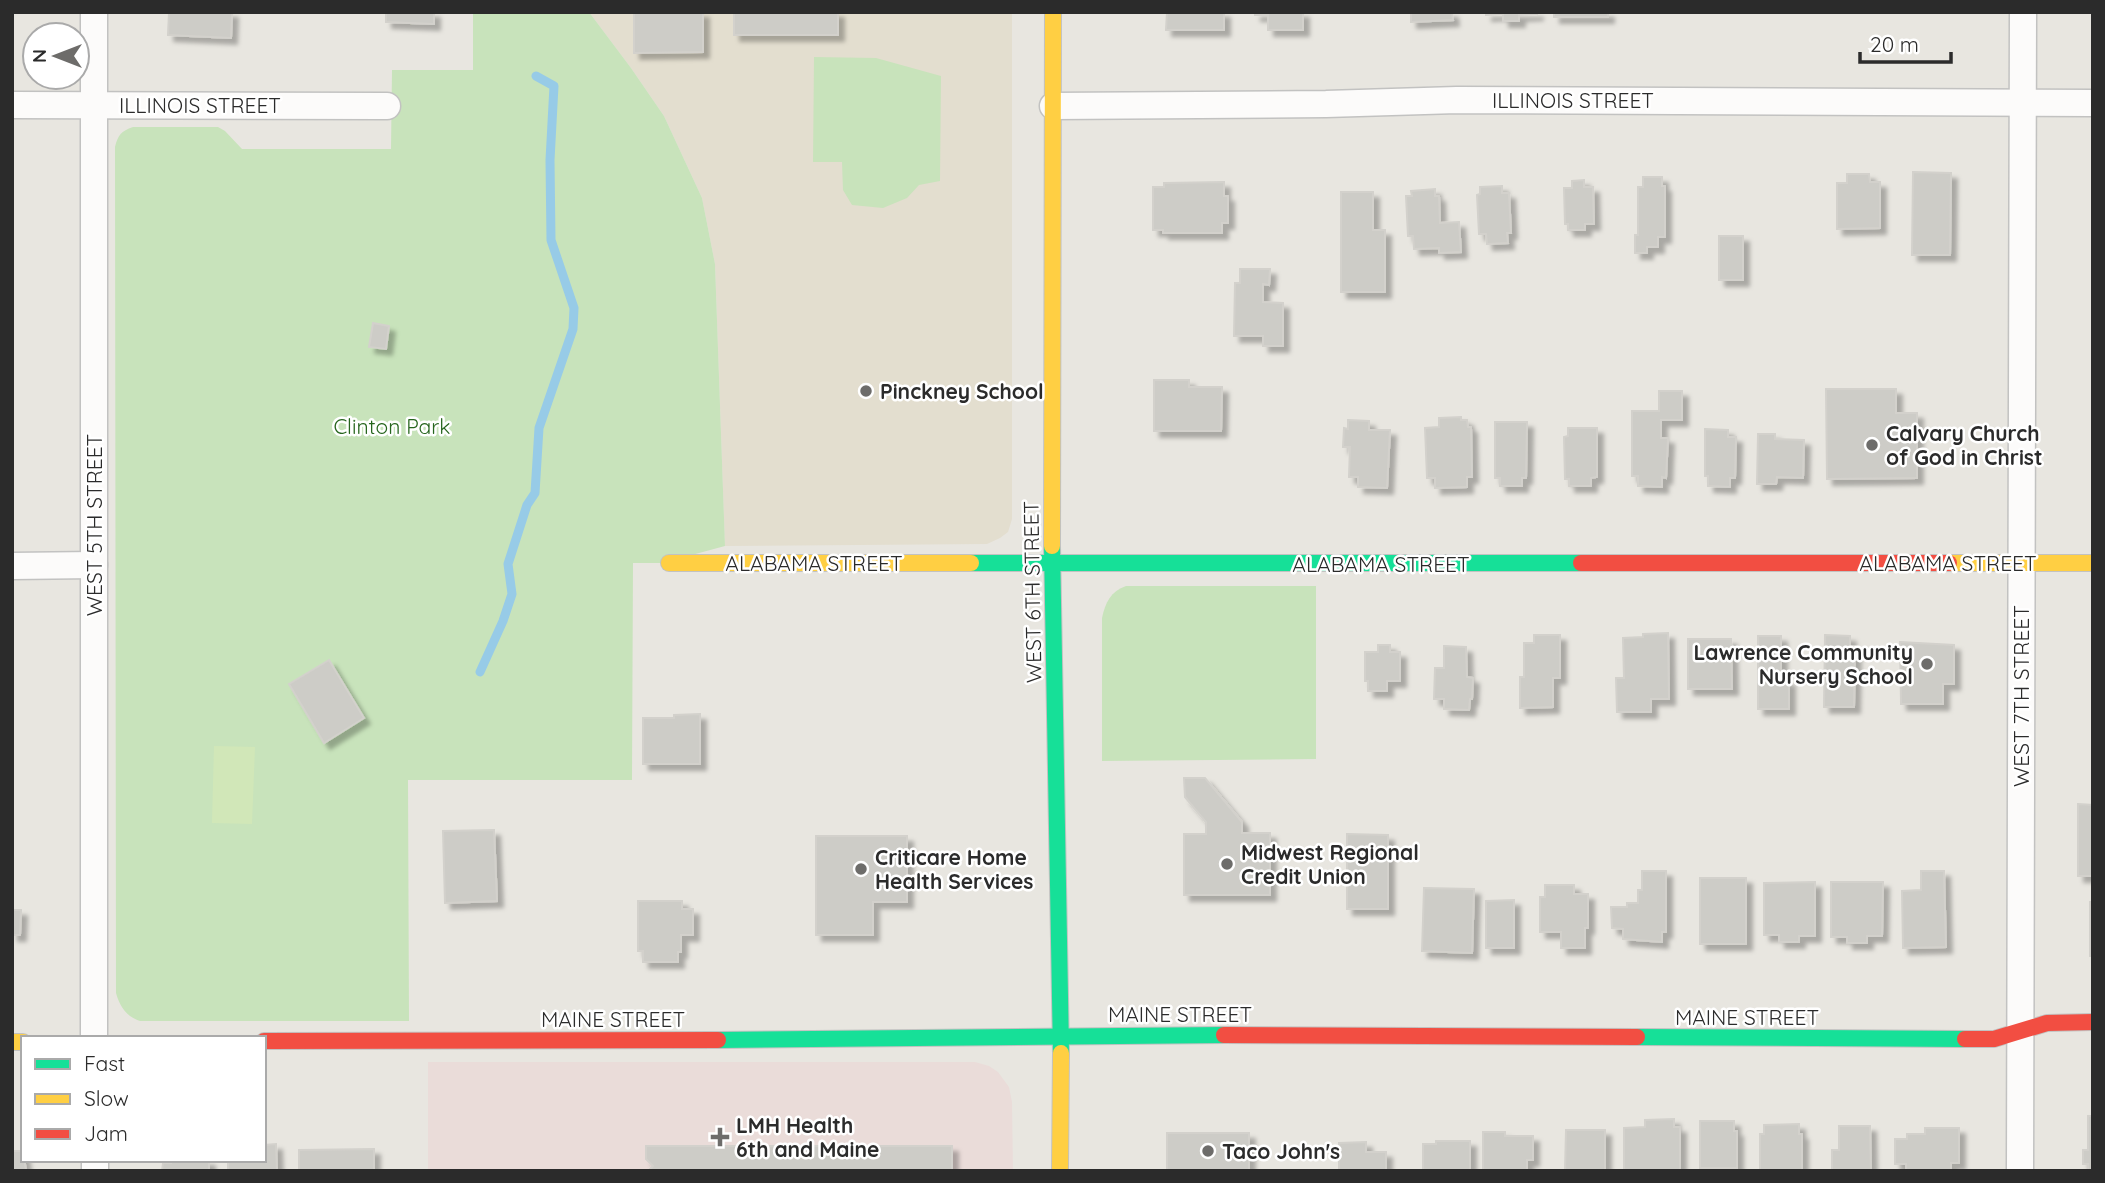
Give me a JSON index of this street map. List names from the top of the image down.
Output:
{
  "streets": {
    "main road": ["ALABAMA STREET", "WEST 6TH STREET", "MAINE STREET"],
    "street": ["ILLINOIS STREET", "WEST 5TH STREET", "WEST 7TH STREET"]
  },
  "crossings": [
    ["ILLINOIS STREET", "WEST 5TH STREET"],
    ["ILLINOIS STREET", "WEST 6TH STREET"],
    ["ILLINOIS STREET", "WEST 7TH STREET"],
    ["ALABAMA STREET", "WEST 6TH STREET"],
    ["ALABAMA STREET", "WEST 7TH STREET"],
    ["WEST 6TH STREET", "MAINE STREET"],
    ["WEST 7TH STREET", "MAINE STREET"]
  ],
  "parks": ["Clinton Park"],
  "places": {
    "other": [
      "Pinckney School",
      "Calvary Church of God in Christ",
      "Lawrence Community Nursery School",
      "Midwest Regional Credit Union",
      "Criticare Home Health Services",
      "Taco John's"
    ],
    "health": ["LMH Health 6th and Maine"]
  },
  "legend": ["Fast", "Slow", "Jam"],
  "scale_bar": "20 m",
  "north": "left"
}
